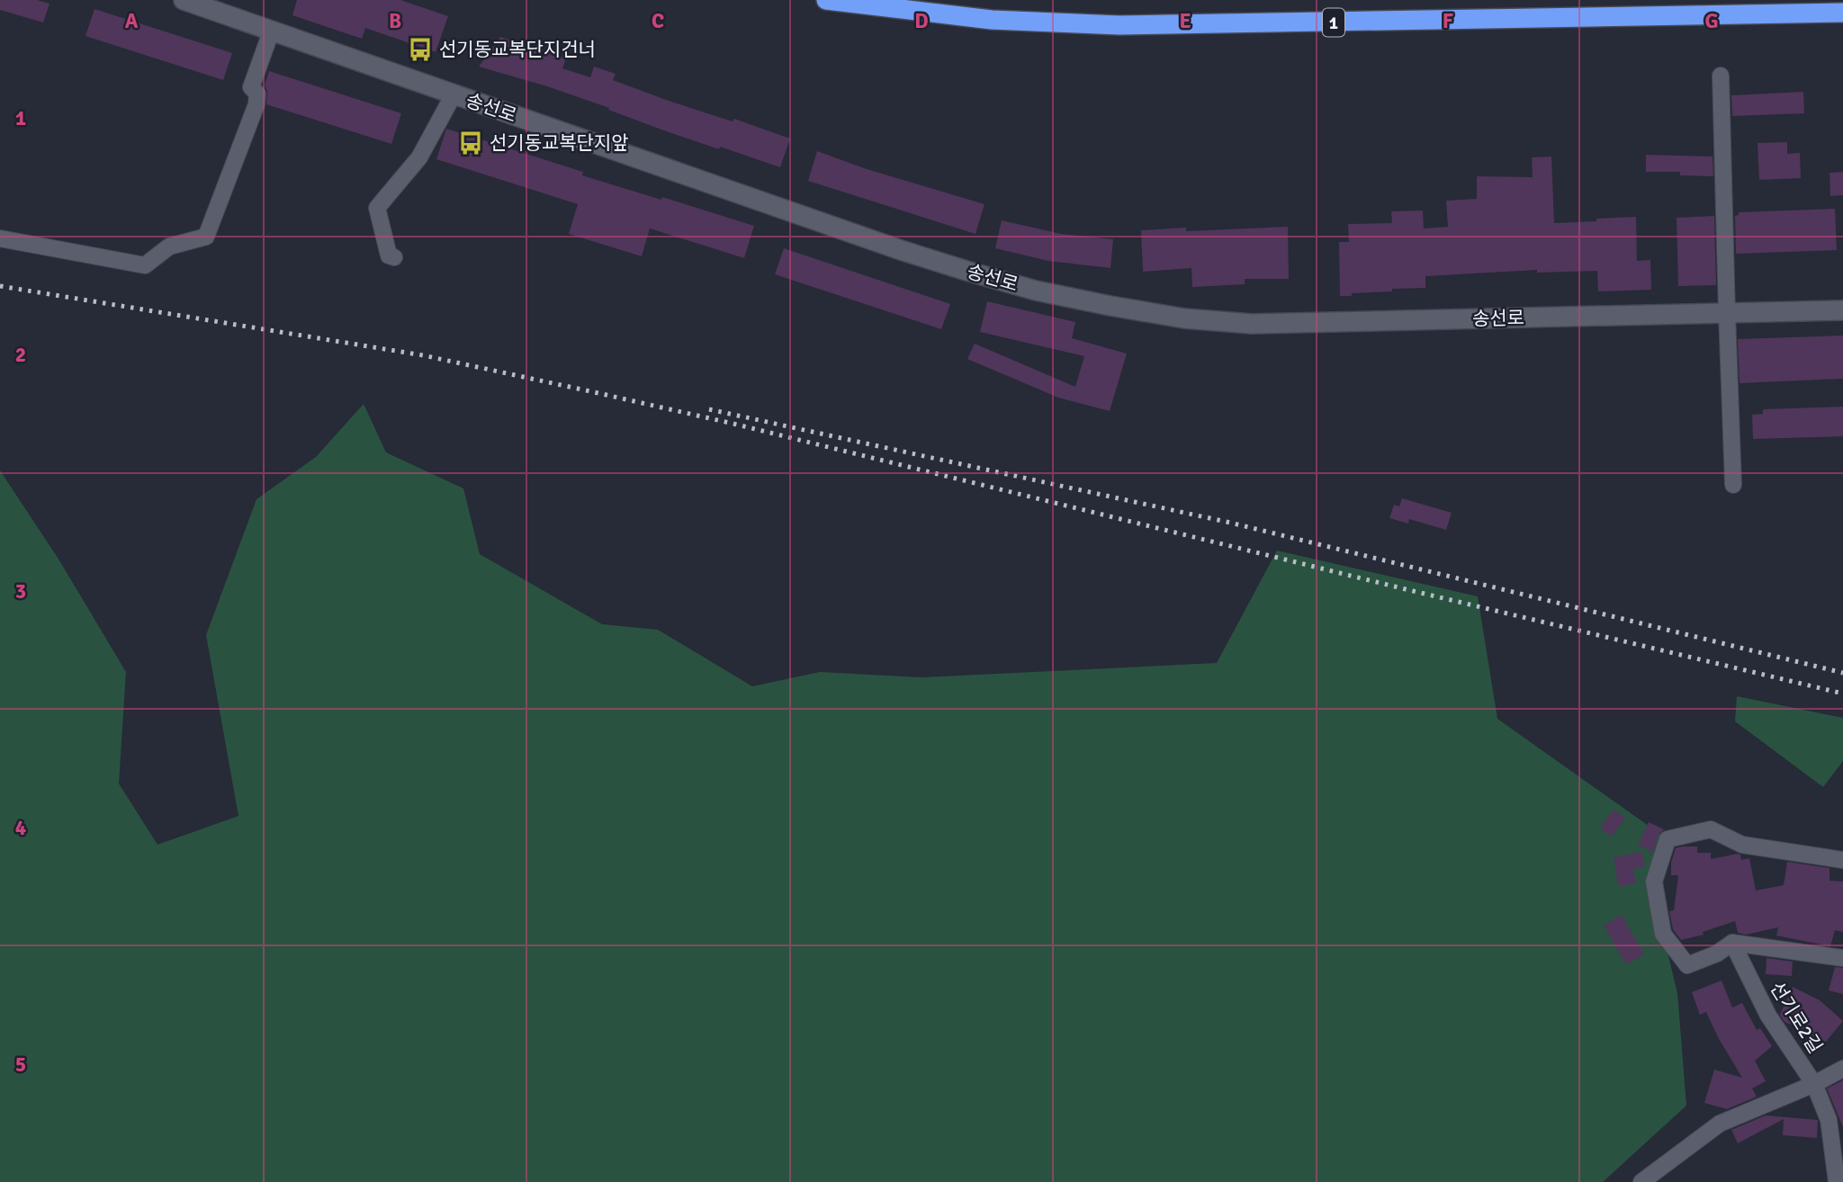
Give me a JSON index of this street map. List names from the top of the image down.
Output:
{
  "streets": {
    "highway": ["1"],
    "main road": ["송선로"],
    "street": ["선기로2길"]
  },
  "places": {
    "bus stop": ["선기동교복단지건너", "선기동교복단지앞"]
  },
  "grid": {
    "columns": [
      "A",
      "B",
      "C",
      "D",
      "E",
      "F",
      "G"
    ],
    "rows": [
      "1",
      "2",
      "3",
      "4",
      "5"
    ]
  }
}
